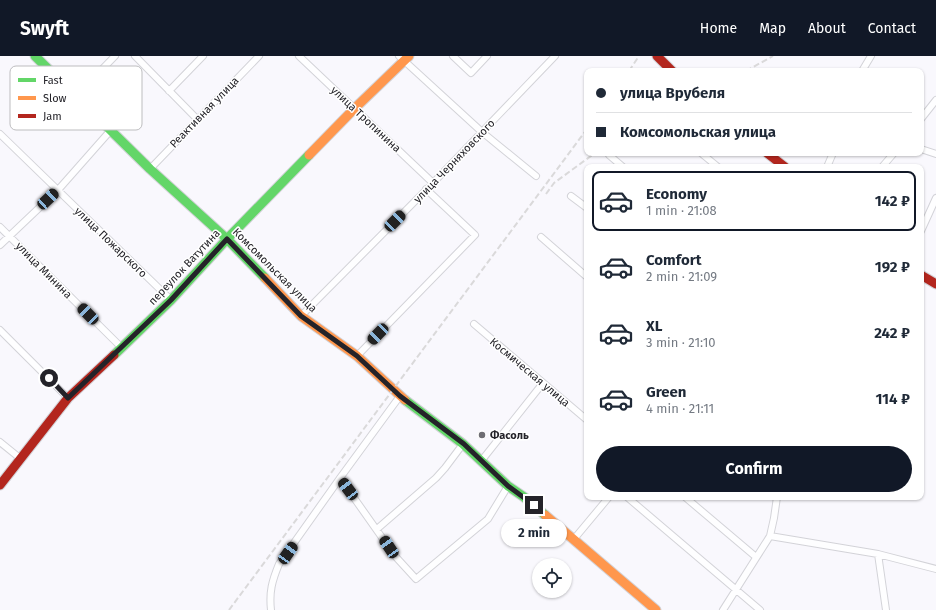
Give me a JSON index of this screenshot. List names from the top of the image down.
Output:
{
  "streets": {
    "street": [
      "Реактивная улица",
      "улица Тропинина",
      "улица Черняховского",
      "улица Пожарского",
      "переулок Ватутина",
      "улица Минина",
      "Комсомольская улица",
      "Космическая улица"
    ]
  },
  "crossings": [
    ["Реактивная улица", "Комсомольская улица"],
    ["улица Тропинина", "улица Черняховского"],
    ["улица Тропинина", "переулок Ватутина"],
    ["улица Черняховского", "Комсомольская улица"],
    ["улица Пожарского", "переулок Ватутина"],
    ["переулок Ватутина", "улица Минина"],
    ["переулок Ватутина", "Комсомольская улица"]
  ],
  "places": ["Фасоль"],
  "legend": ["Fast", "Slow", "Jam"],
  "page": {
    "header": "Swyft",
    "nav": [
      "Home",
      "Map",
      "About",
      "Contact"
    ],
    "banner": ["улица Врубеля", "Комсомольская улица"],
    "list": [
      {
        "name": "Economy",
        "note": "1 min · 21:08",
        "value": "142 ₽"
      },
      {
        "name": "Comfort",
        "note": "2 min · 21:09",
        "value": "192 ₽"
      },
      {
        "name": "XL",
        "note": "3 min · 21:10",
        "value": "242 ₽"
      },
      {
        "name": "Green",
        "note": "4 min · 21:11",
        "value": "114 ₽"
      }
    ],
    "buttons": "Confirm",
    "bubble": "2 min"
  }
}
